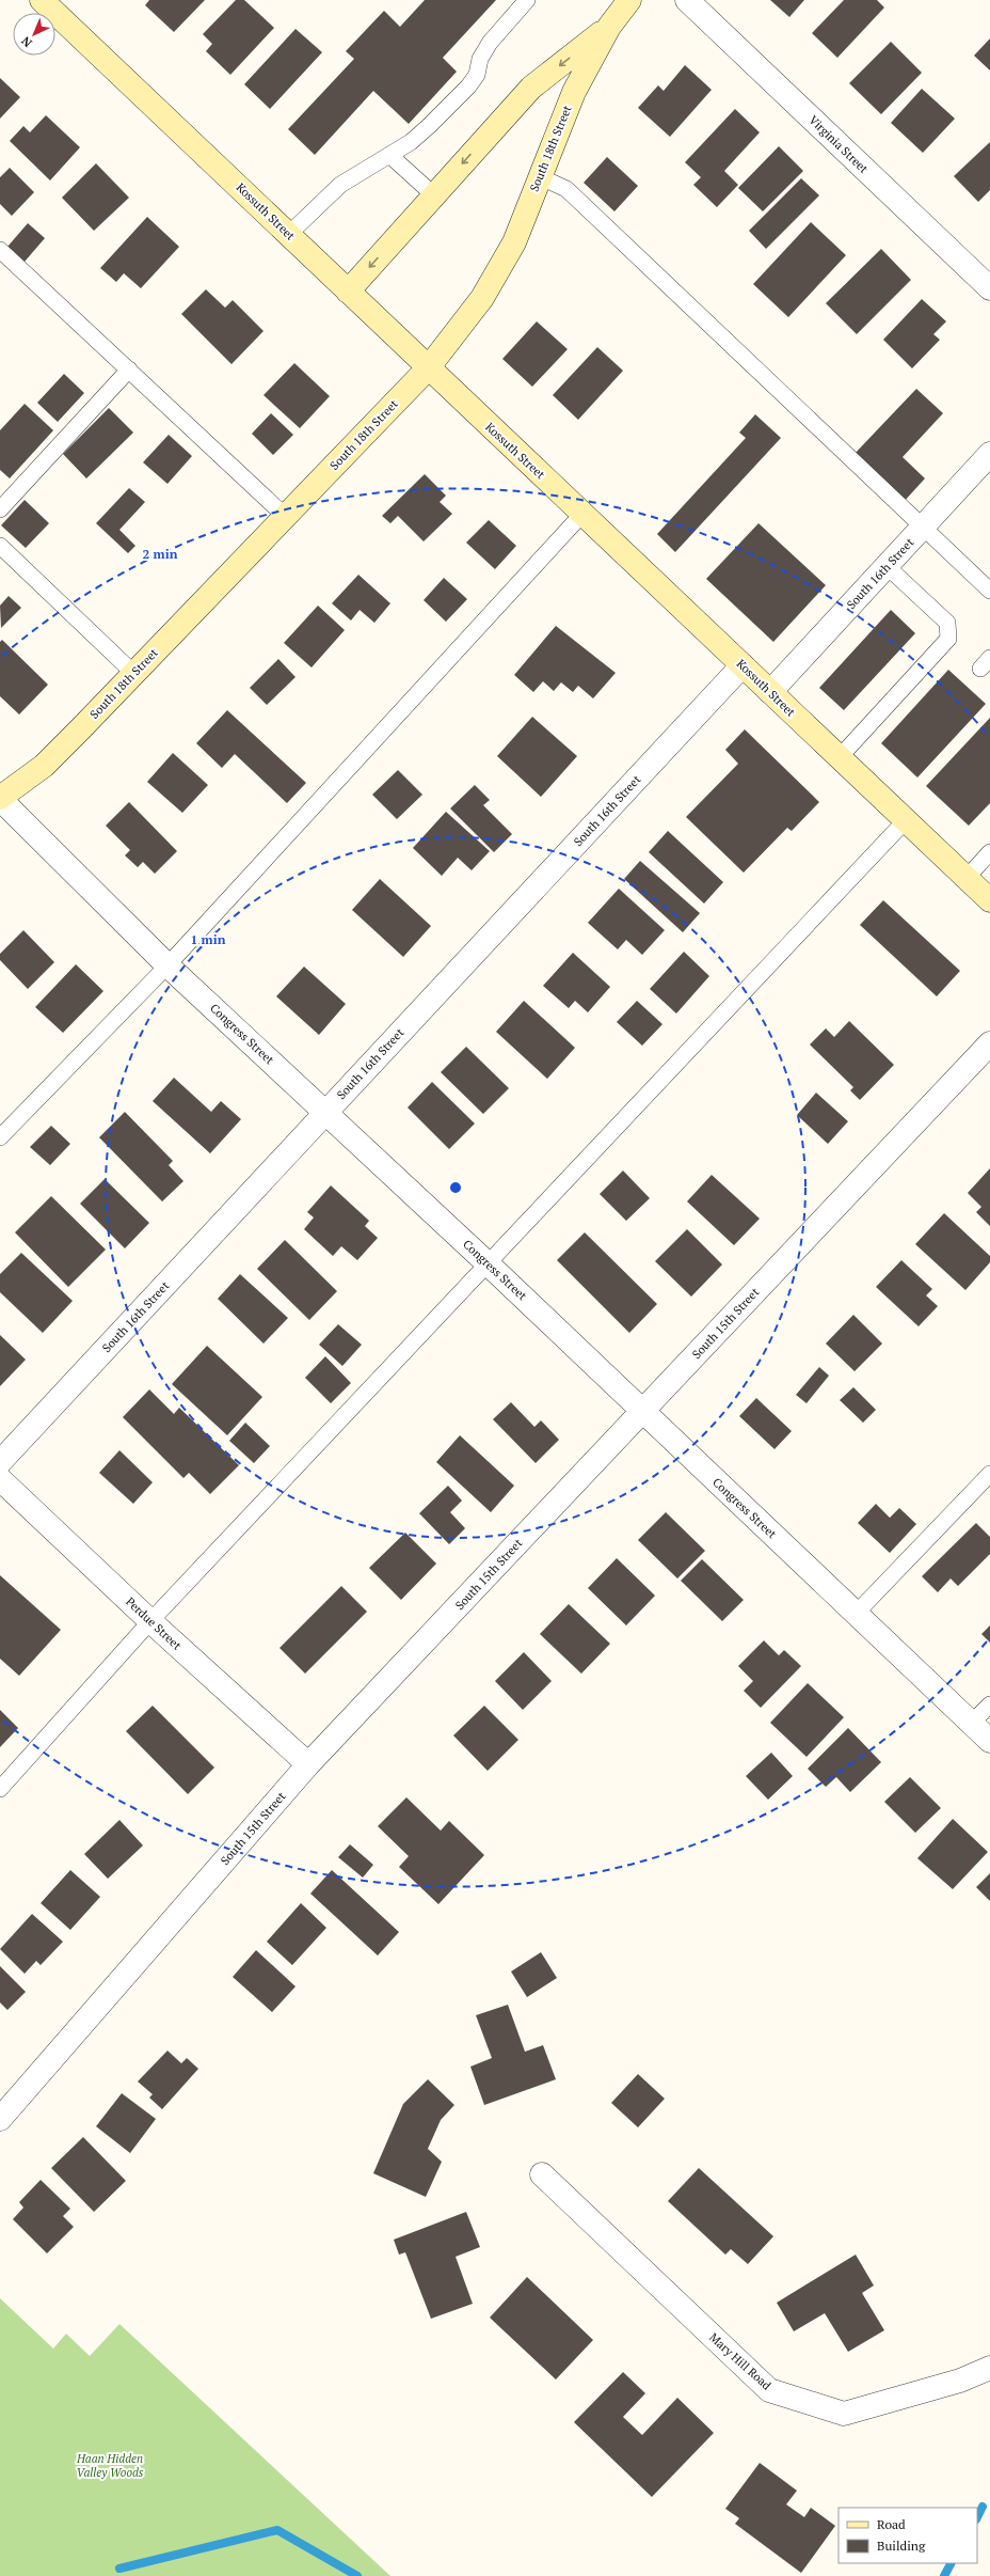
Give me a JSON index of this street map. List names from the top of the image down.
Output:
{
  "streets": {
    "main road": ["South 18th Street", "Kossuth Street"],
    "street": [
      "Virginia Street",
      "South 16th Street",
      "Congress Street",
      "South 15th Street",
      "Perdue Street",
      "Mary Hill Road"
    ]
  },
  "crossings": [
    ["South 18th Street", "Kossuth Street"],
    ["South 18th Street", "Congress Street"],
    ["Kossuth Street", "South 16th Street"],
    ["South 16th Street", "Congress Street"],
    ["Congress Street", "South 15th Street"],
    ["South 15th Street", "Perdue Street"]
  ],
  "parks": ["Haan Hidden Valley Woods"],
  "legend": ["Road", "Building"],
  "north": "bottom left",
  "rings": ["2 min", "1 min"]
}
